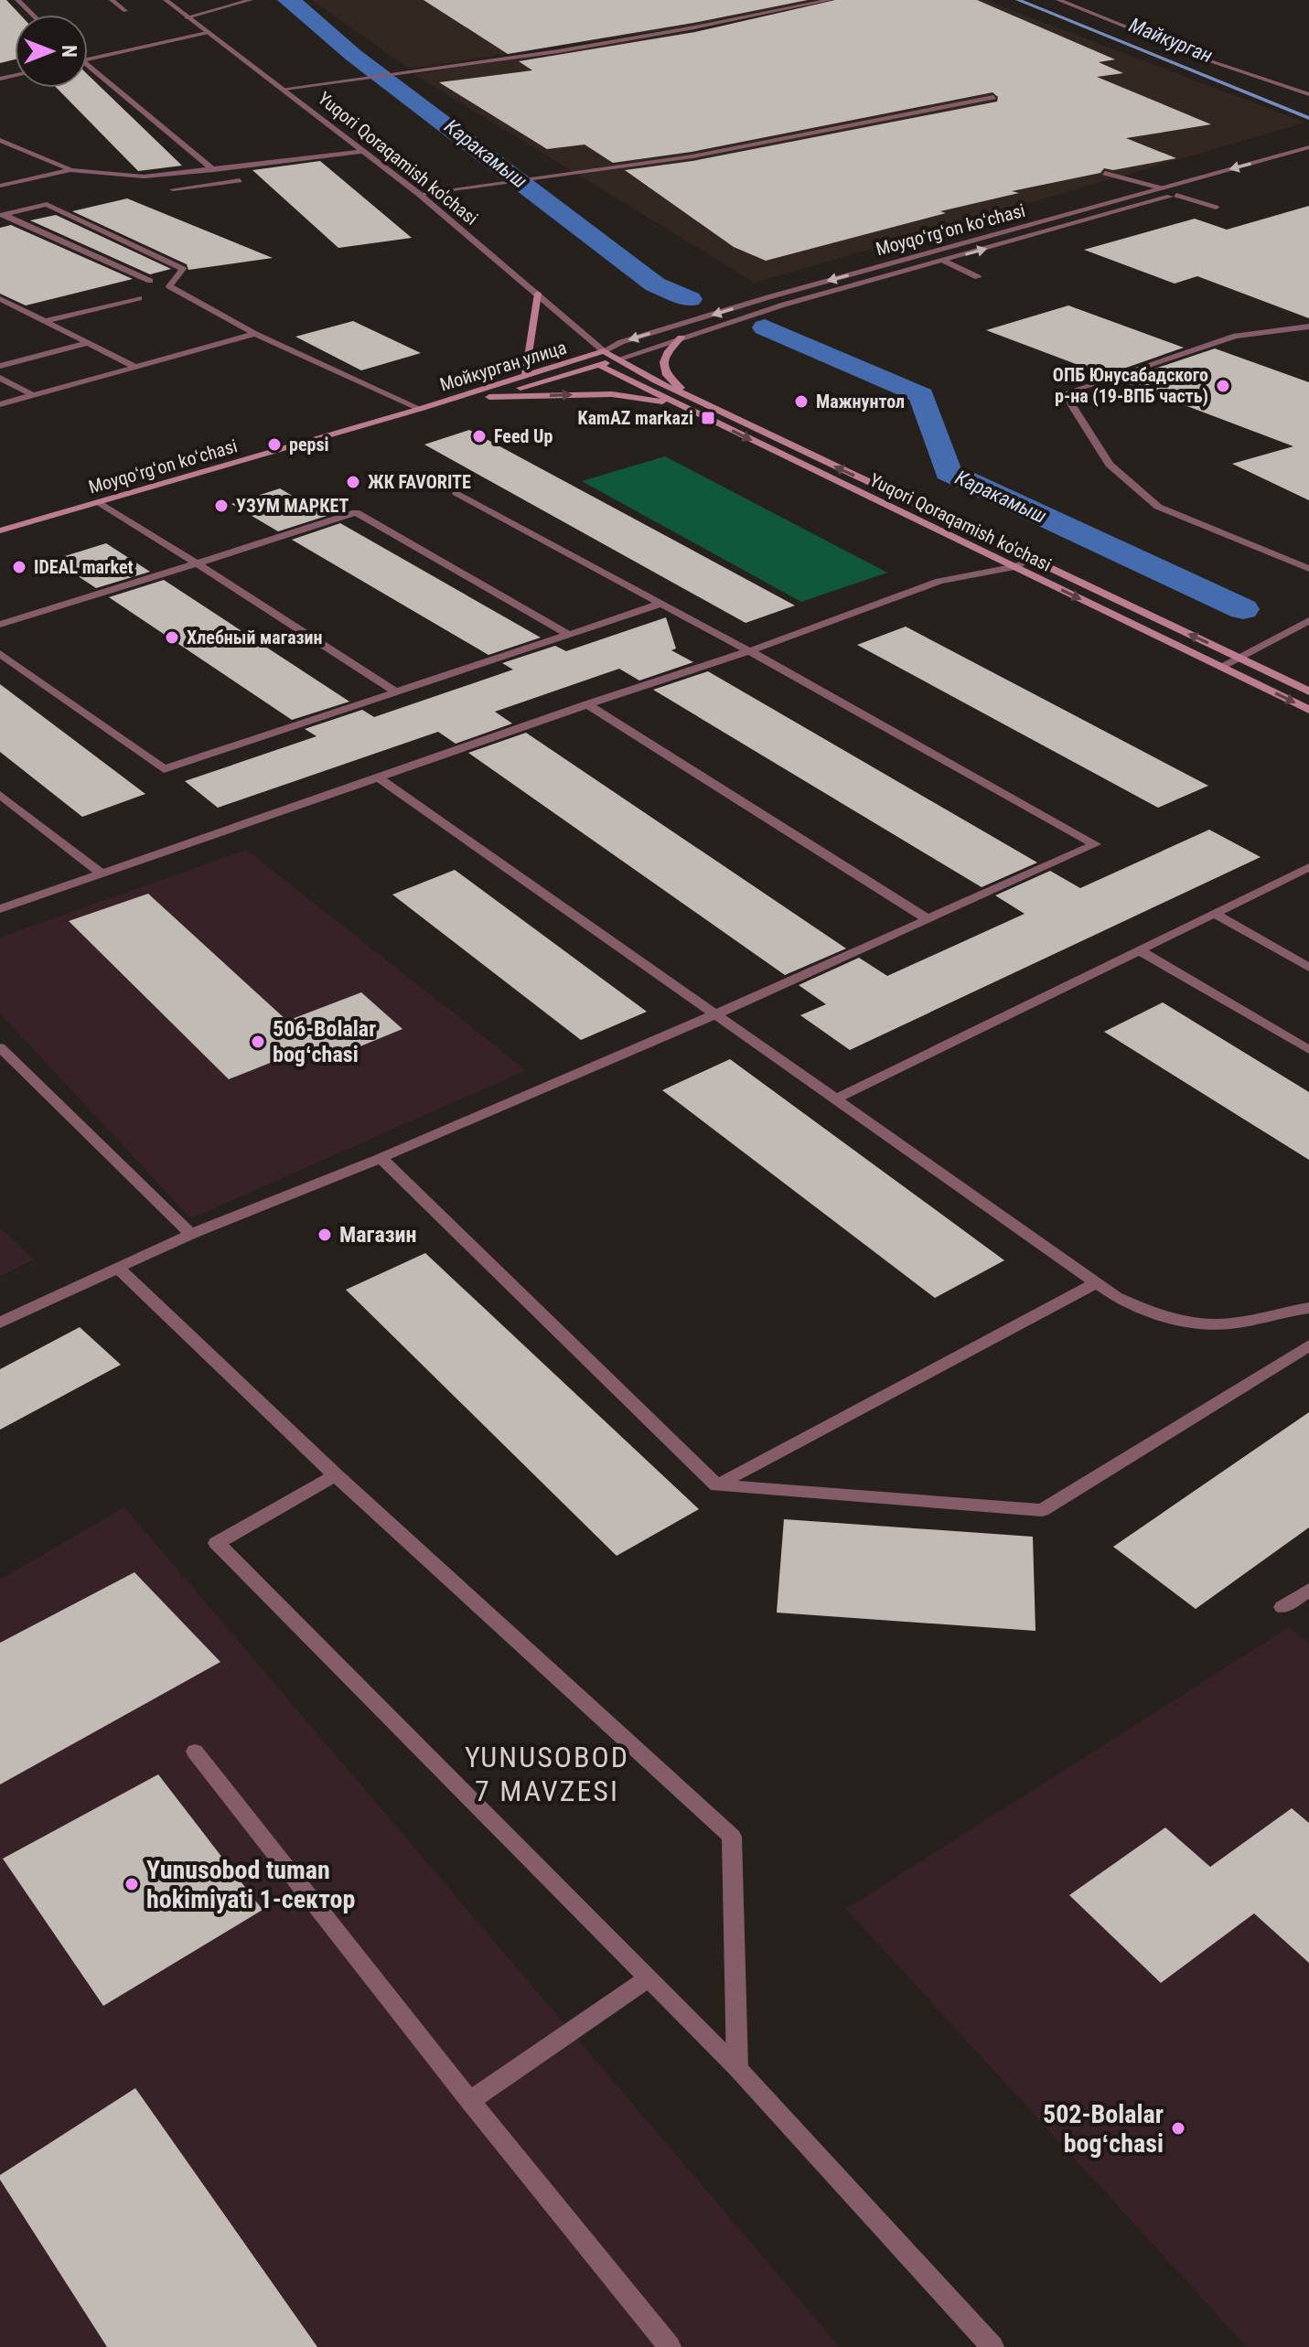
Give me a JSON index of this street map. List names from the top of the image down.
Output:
{
  "streets": {
    "main road": ["Yuqori Qoraqamish ko'chasi", "Moyqoʻrgʻon koʻchasi", "Мойкурган улица"]
  },
  "crossings": [
    ["Yuqori Qoraqamish ko'chasi", "Moyqoʻrgʻon koʻchasi"],
    ["Yuqori Qoraqamish ko'chasi", "Мойкурган улица"],
    ["Moyqoʻrgʻon koʻchasi", "Мойкурган улица"]
  ],
  "districts": ["YUNUSOBOD 7 MAVZESI"],
  "water": ["Майкурган", "Каракамыш"],
  "places": {
    "other": [
      "ОПБ Юнусабадского р-на (19-ВПБ часть)",
      "Мажнунтол",
      "Feed Up",
      "pepsi",
      "ЖК FAVORITE",
      "УЗУМ МАРКЕТ",
      "IDEAL market",
      "Хлебный магазин",
      "506-Bolalar bogʻchasi",
      "Магазин",
      "Yunusobod tuman hokimiyati 1-сектор",
      "502-Bolalar bogʻchasi"
    ],
    "transit": ["KamAZ markazi"]
  },
  "north": "right"
}
